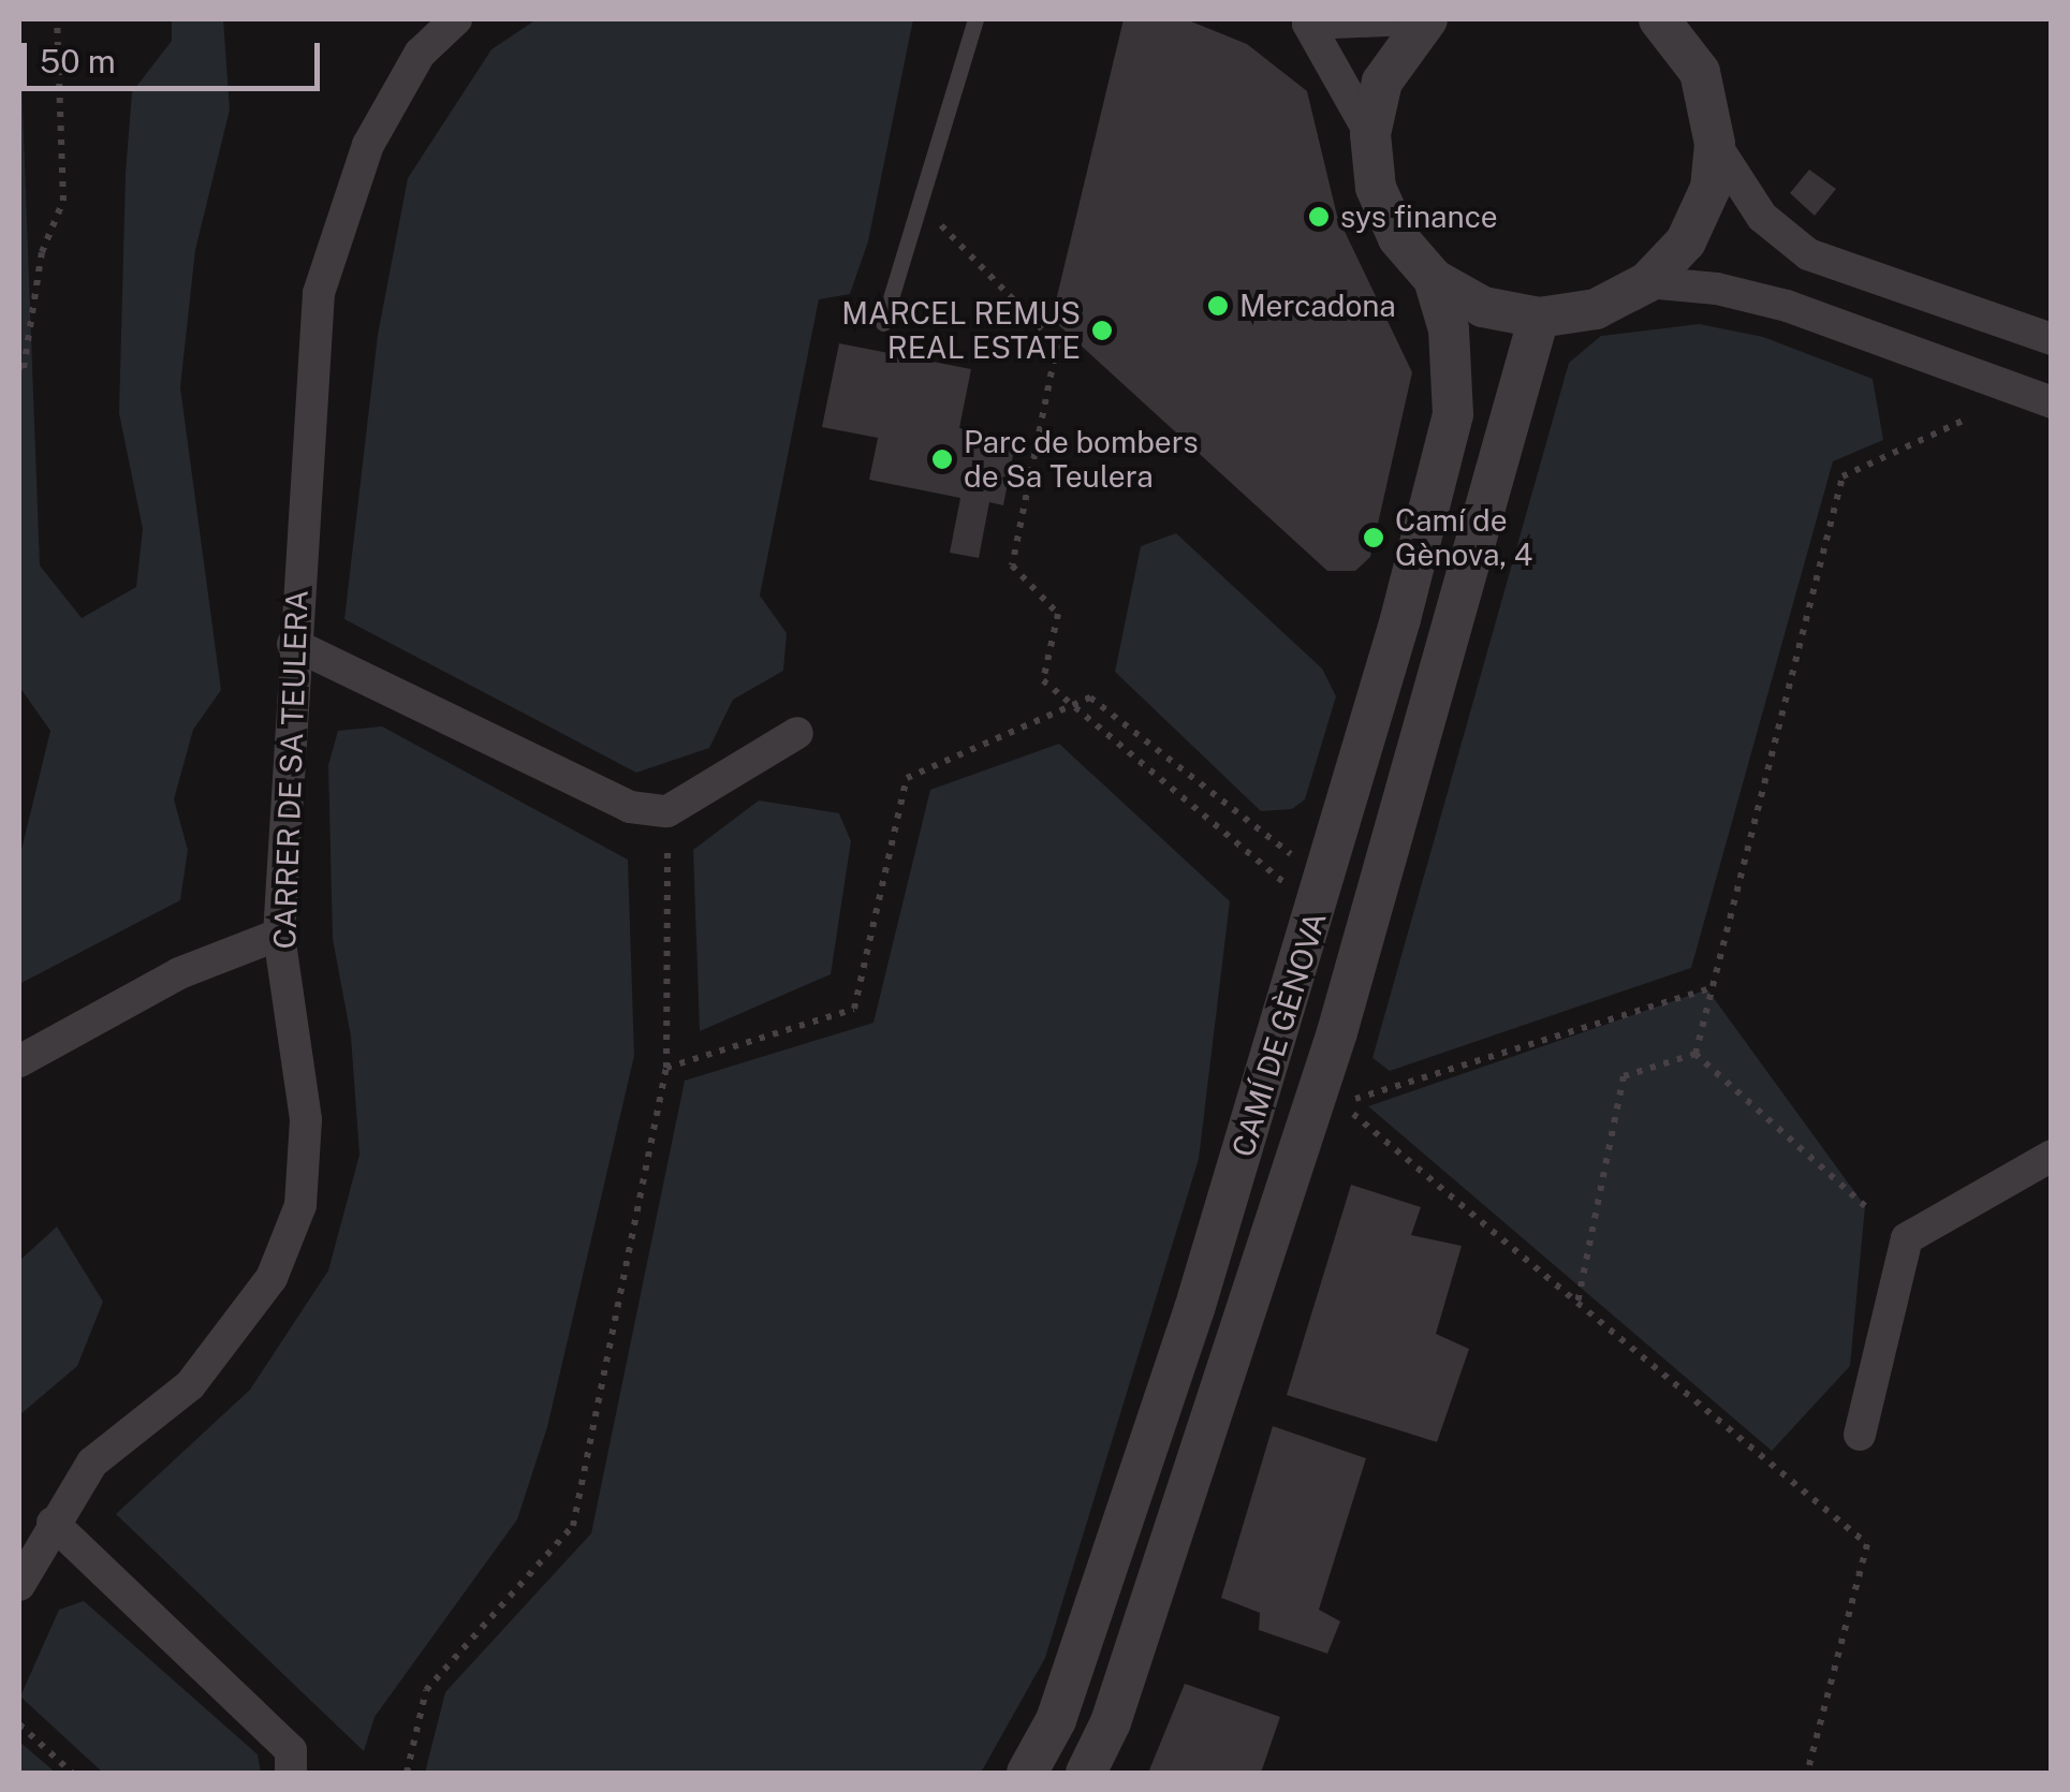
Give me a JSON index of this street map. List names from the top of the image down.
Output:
{
  "streets": {
    "street": ["CARRER DE SA TEULERA", "CAMÍ DE GÈNOVA"]
  },
  "places": [
    "sys finance",
    "Mercadona",
    "MARCEL REMUS REAL ESTATE",
    "Parc de bombers de Sa Teulera",
    "Camí de Gènova, 4"
  ],
  "scale_bar": "50 m"
}
